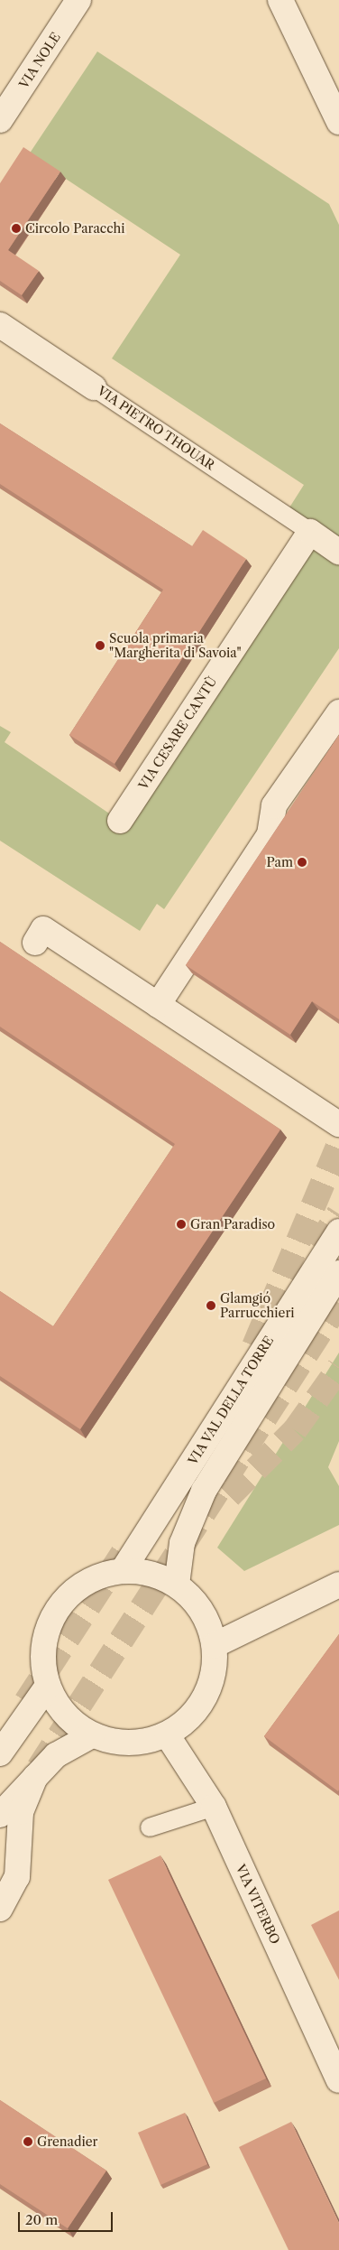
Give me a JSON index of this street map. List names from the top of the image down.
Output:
{
  "streets": {
    "street": [
      "VIA NOLE",
      "VIA PIETRO THOUAR",
      "VIA CESARE CANTÙ",
      "VIA VAL DELLA TORRE",
      "VIA VITERBO"
    ]
  },
  "crossings": [
    ["VIA PIETRO THOUAR", "VIA CESARE CANTÙ"]
  ],
  "places": [
    "Circolo Paracchi",
    "Scuola primaria \"Margherita di Savoia\"",
    "Pam",
    "Gran Paradiso",
    "Glamgió Parrucchieri",
    "Grenadier"
  ],
  "scale_bar": "20 m"
}
